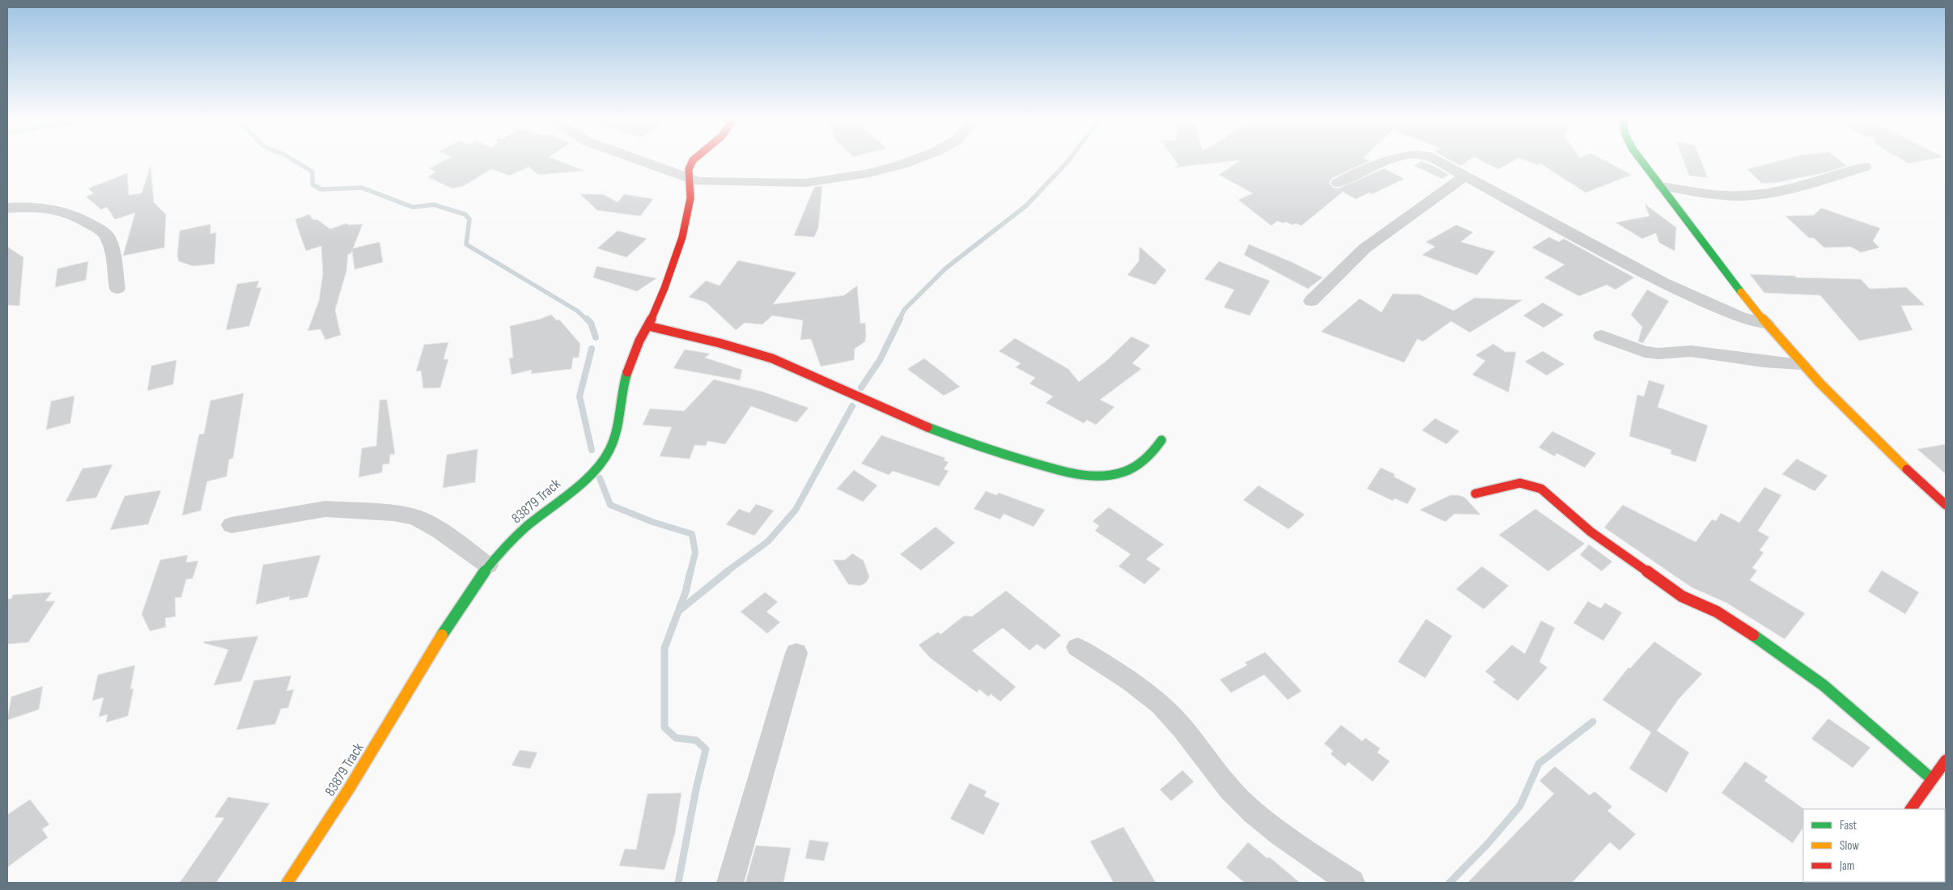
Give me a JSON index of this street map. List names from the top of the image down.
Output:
{
  "streets": {
    "street": ["83879 Track"]
  },
  "legend": ["Fast", "Slow", "Jam"]
}
